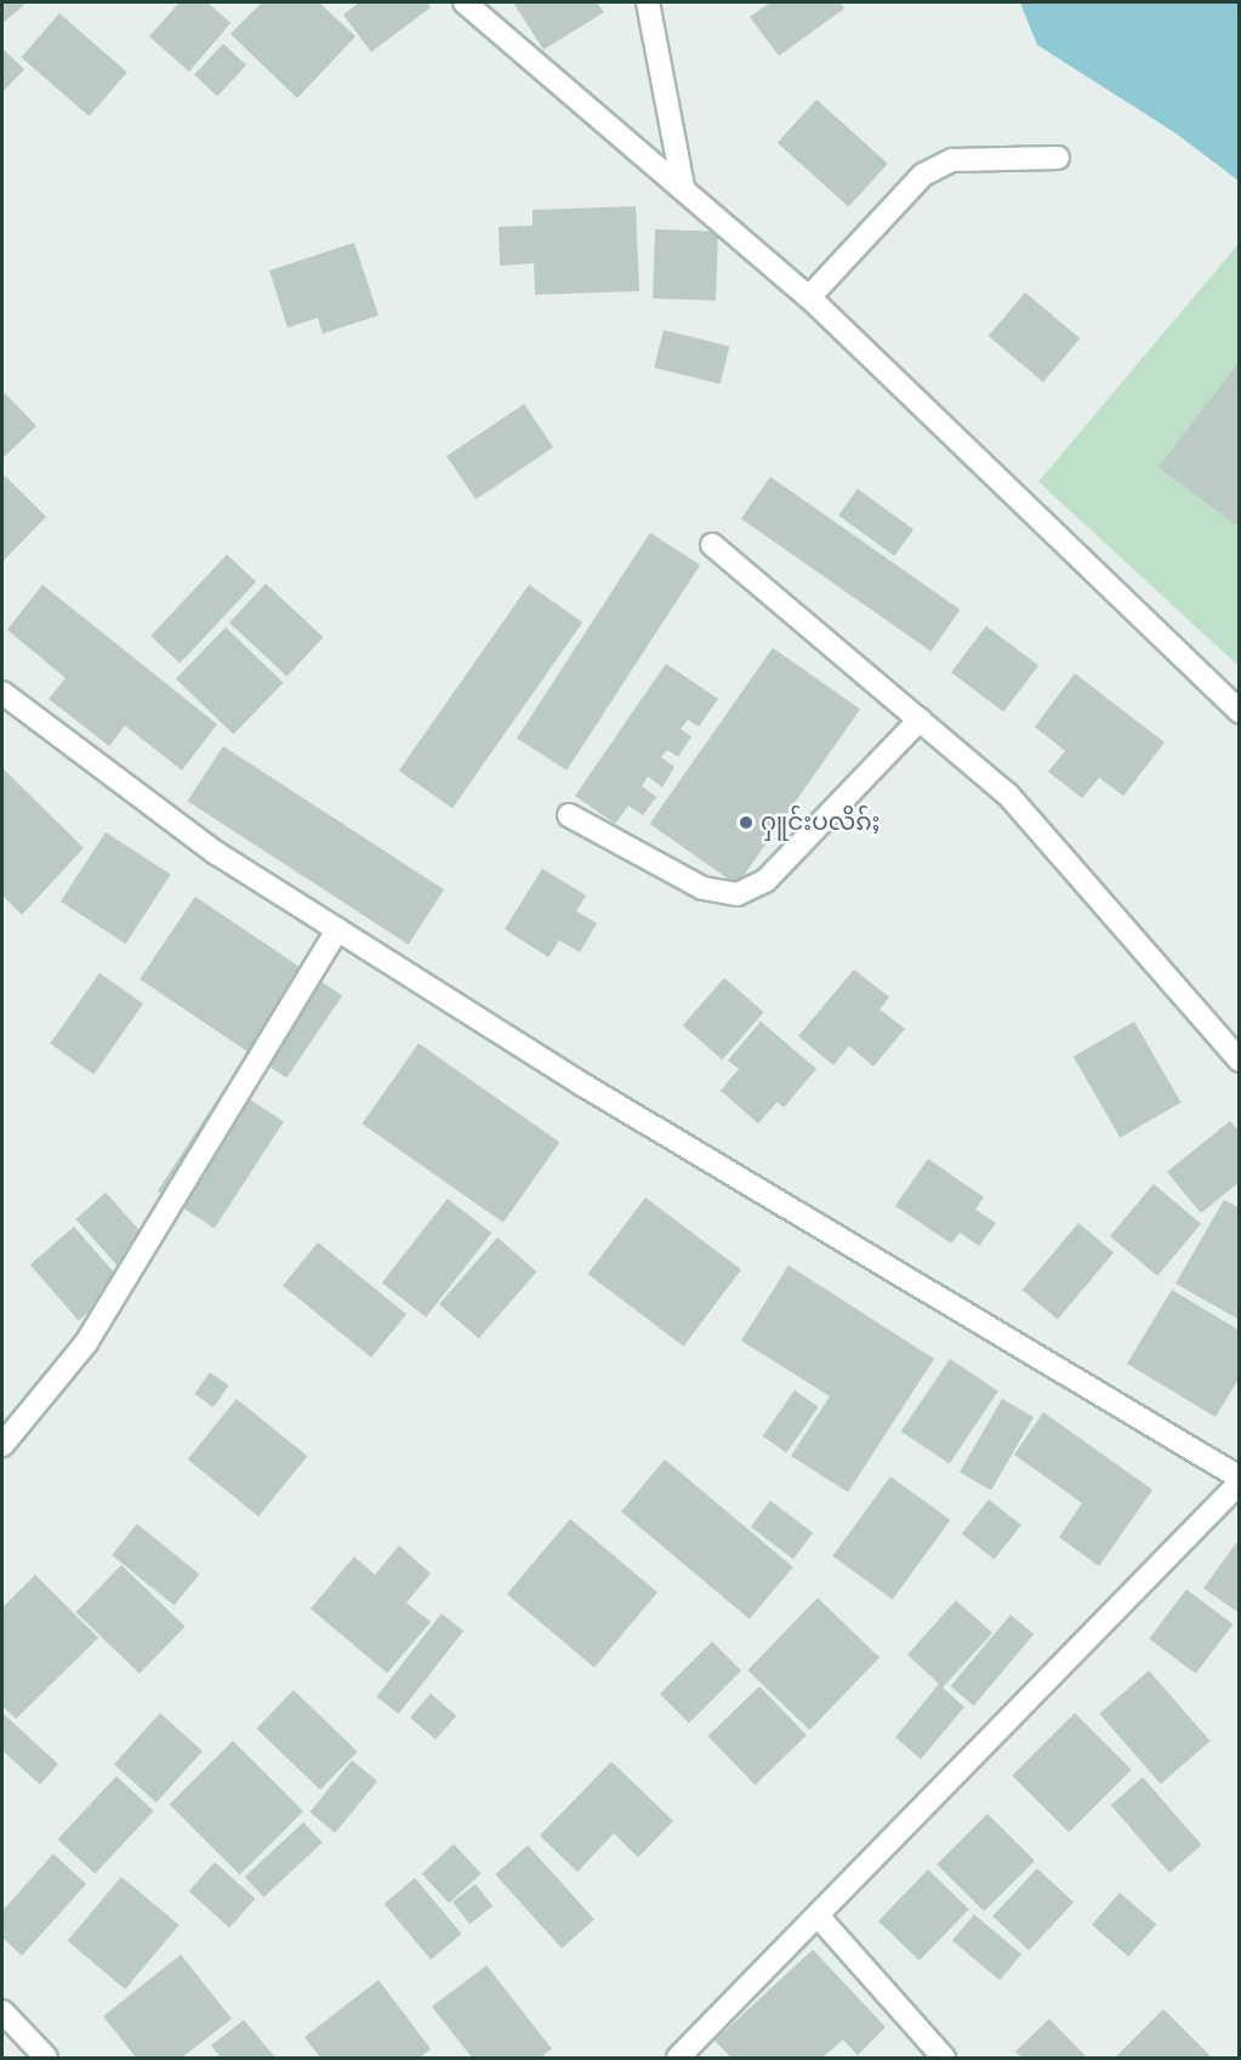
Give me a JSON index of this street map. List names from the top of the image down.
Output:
{
  "places": ["ႁူင်းပလိၵ်ႈ"]
}
